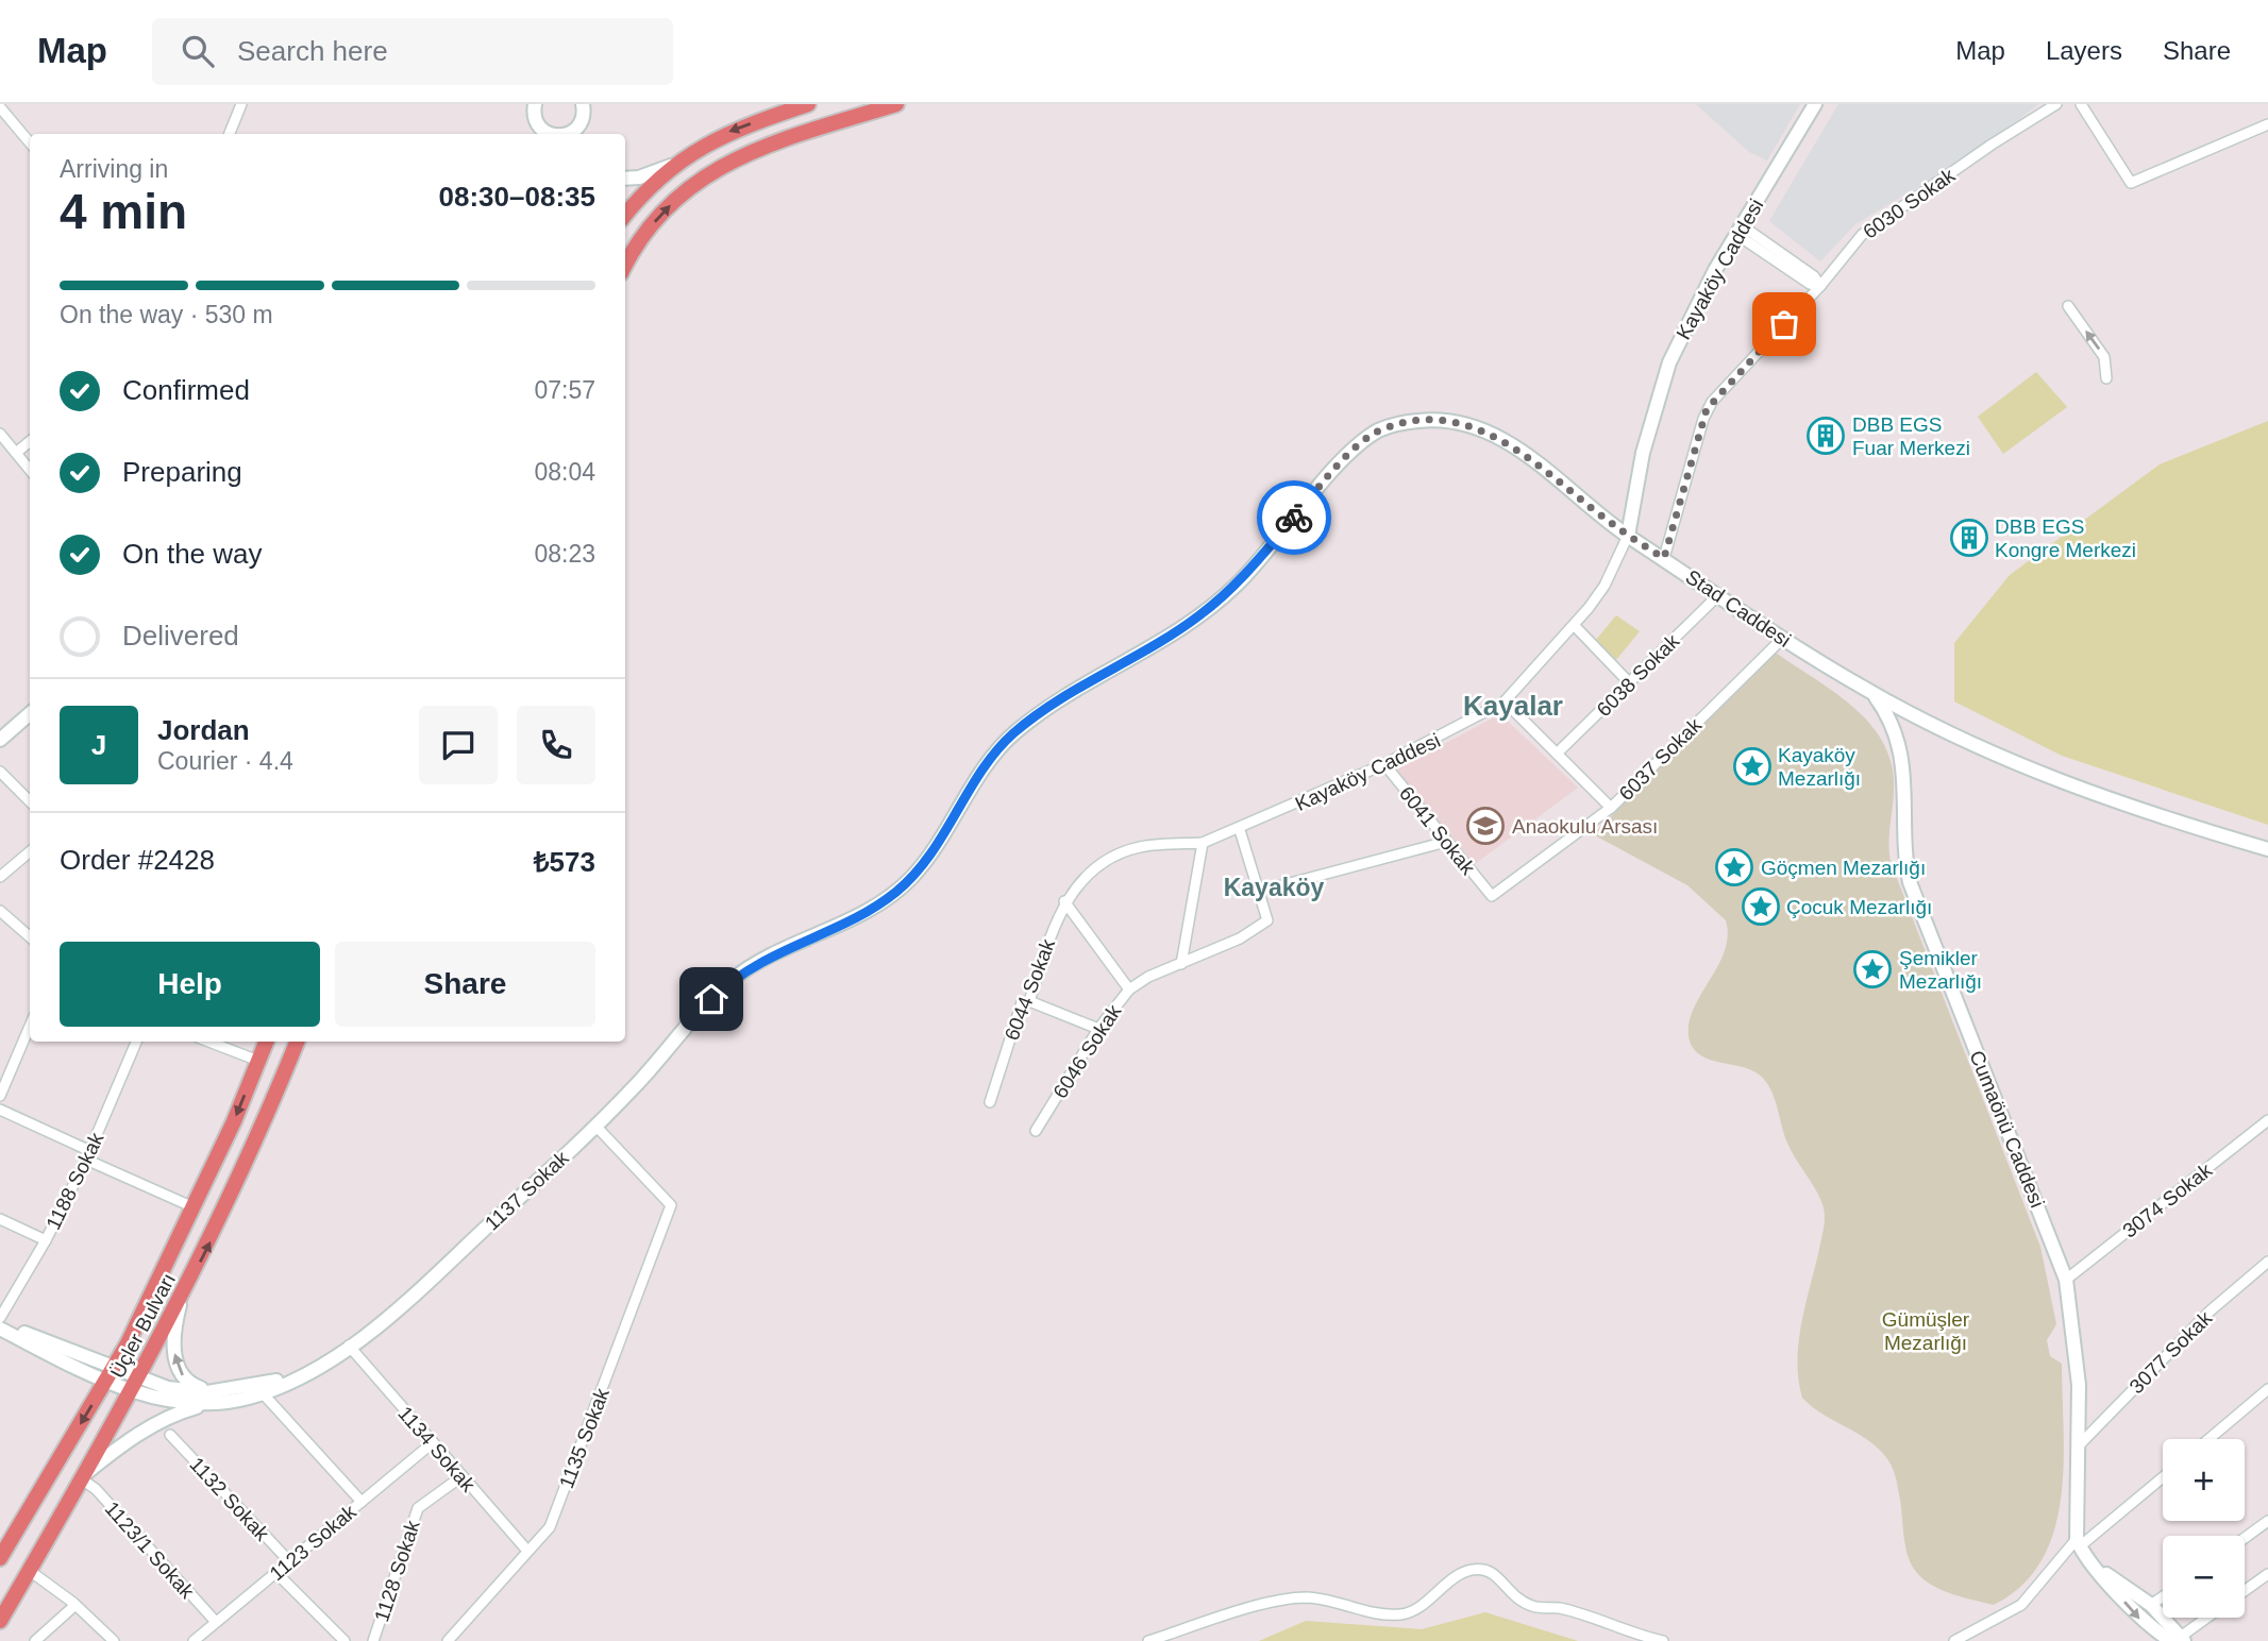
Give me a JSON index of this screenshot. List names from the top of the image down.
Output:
{
  "streets": {
    "main road": ["Üçler Bulvarı"],
    "street": [
      "6030 Sokak",
      "Kayaköy Caddesi",
      "Stad Caddesi",
      "6038 Sokak",
      "6037 Sokak",
      "6041 Sokak",
      "6044 Sokak",
      "6046 Sokak",
      "Cumaönü Caddesi",
      "1188 Sokak",
      "1137 Sokak",
      "3074 Sokak",
      "3077 Sokak",
      "1135 Sokak",
      "1134 Sokak",
      "1132 Sokak",
      "1123 Sokak",
      "1123/1 Sokak",
      "1128 Sokak"
    ]
  },
  "crossings": [
    ["6030 Sokak", "Stad Caddesi"],
    ["Kayaköy Caddesi", "Stad Caddesi"],
    ["Kayaköy Caddesi", "6041 Sokak"],
    ["Kayaköy Caddesi", "6044 Sokak"],
    ["Stad Caddesi", "6038 Sokak"],
    ["Stad Caddesi", "6037 Sokak"],
    ["Stad Caddesi", "Cumaönü Caddesi"],
    ["Stad Caddesi", "1137 Sokak"],
    ["6037 Sokak", "6041 Sokak"],
    ["Cumaönü Caddesi", "3074 Sokak"],
    ["Cumaönü Caddesi", "3077 Sokak"],
    ["1137 Sokak", "Üçler Bulvarı"],
    ["1137 Sokak", "1135 Sokak"],
    ["1137 Sokak", "1134 Sokak"],
    ["Üçler Bulvarı", "1123/1 Sokak"],
    ["1135 Sokak", "1134 Sokak"],
    ["1134 Sokak", "1123 Sokak"],
    ["1134 Sokak", "1128 Sokak"],
    ["1132 Sokak", "1123 Sokak"],
    ["1123 Sokak", "1123/1 Sokak"]
  ],
  "districts": ["Kayalar", "Kayaköy"],
  "parks": ["Gümüşler Mezarlığı"],
  "places": {
    "building": ["DBB EGS Fuar Merkezi", "DBB EGS Kongre Merkezi"],
    "place": [
      "Kayaköy Mezarlığı",
      "Göçmen Mezarlığı",
      "Çocuk Mezarlığı",
      "Şemikler Mezarlığı"
    ],
    "school or university": ["Anaokulu Arsası"]
  },
  "page": {
    "header": "Map",
    "search": "Search here",
    "nav": ["Map", "Layers", "Share"],
    "heading": ["4 min", "Arriving in", "08:30–08:35"],
    "panel": [
      "Jordan",
      "Courier · 4.4",
      "Order #2428",
      "₺573"
    ],
    "bar": "On the way · 530 m",
    "list": [
      ["Confirmed", "07:57"],
      ["Preparing", "08:04"],
      ["On the way", "08:23"],
      "Delivered"
    ],
    "round": "J",
    "buttons": ["Help", "Share"],
    "map_buttons": ["+", "−"]
  }
}
